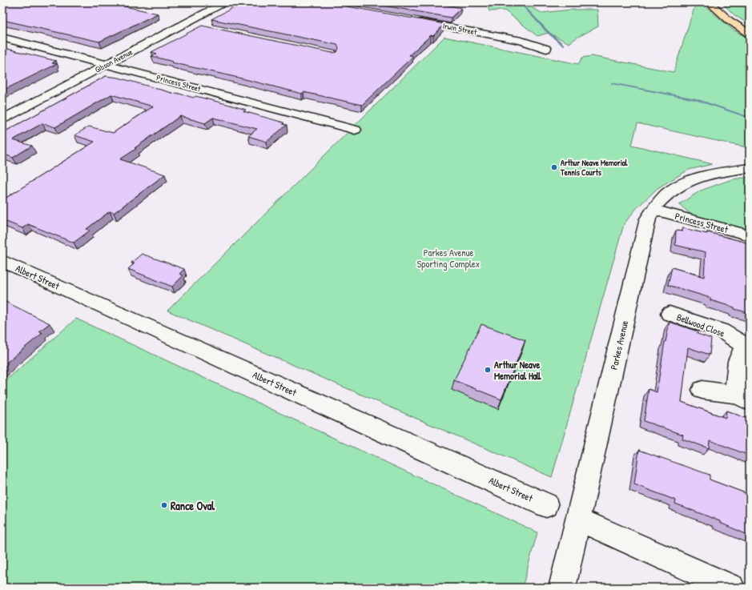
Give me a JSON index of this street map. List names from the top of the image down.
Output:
{
  "streets": {
    "street": [
      "Irwin Street",
      "Gibson Avenue",
      "Princess Street",
      "Albert Street",
      "Bellwood Close",
      "Parkes Avenue"
    ]
  },
  "crossings": [
    ["Gibson Avenue", "Princess Street"],
    ["Princess Street", "Parkes Avenue"]
  ],
  "parks": ["Parkes Avenue Sporting Complex"],
  "places": ["Arthur Neave Memorial Tennis Courts", "Arthur Neave Memorial Hall", "Rance Oval"]
}
